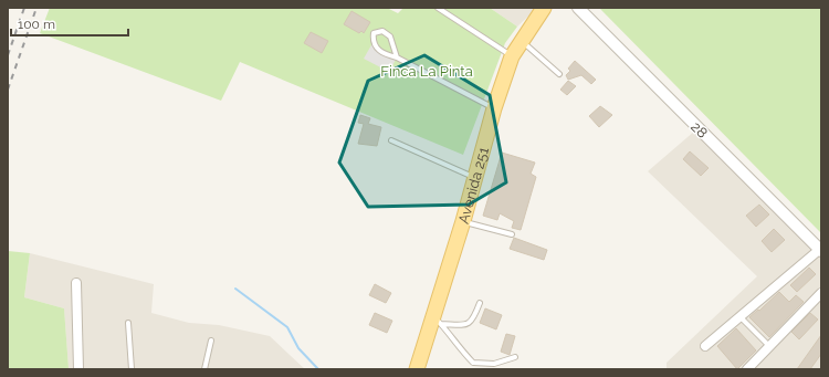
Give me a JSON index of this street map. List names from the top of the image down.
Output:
{
  "streets": {
    "main road": ["Avenida 251"],
    "street": ["28"]
  },
  "parks": ["Finca La Pinta"],
  "scale_bar": "100 m"
}
